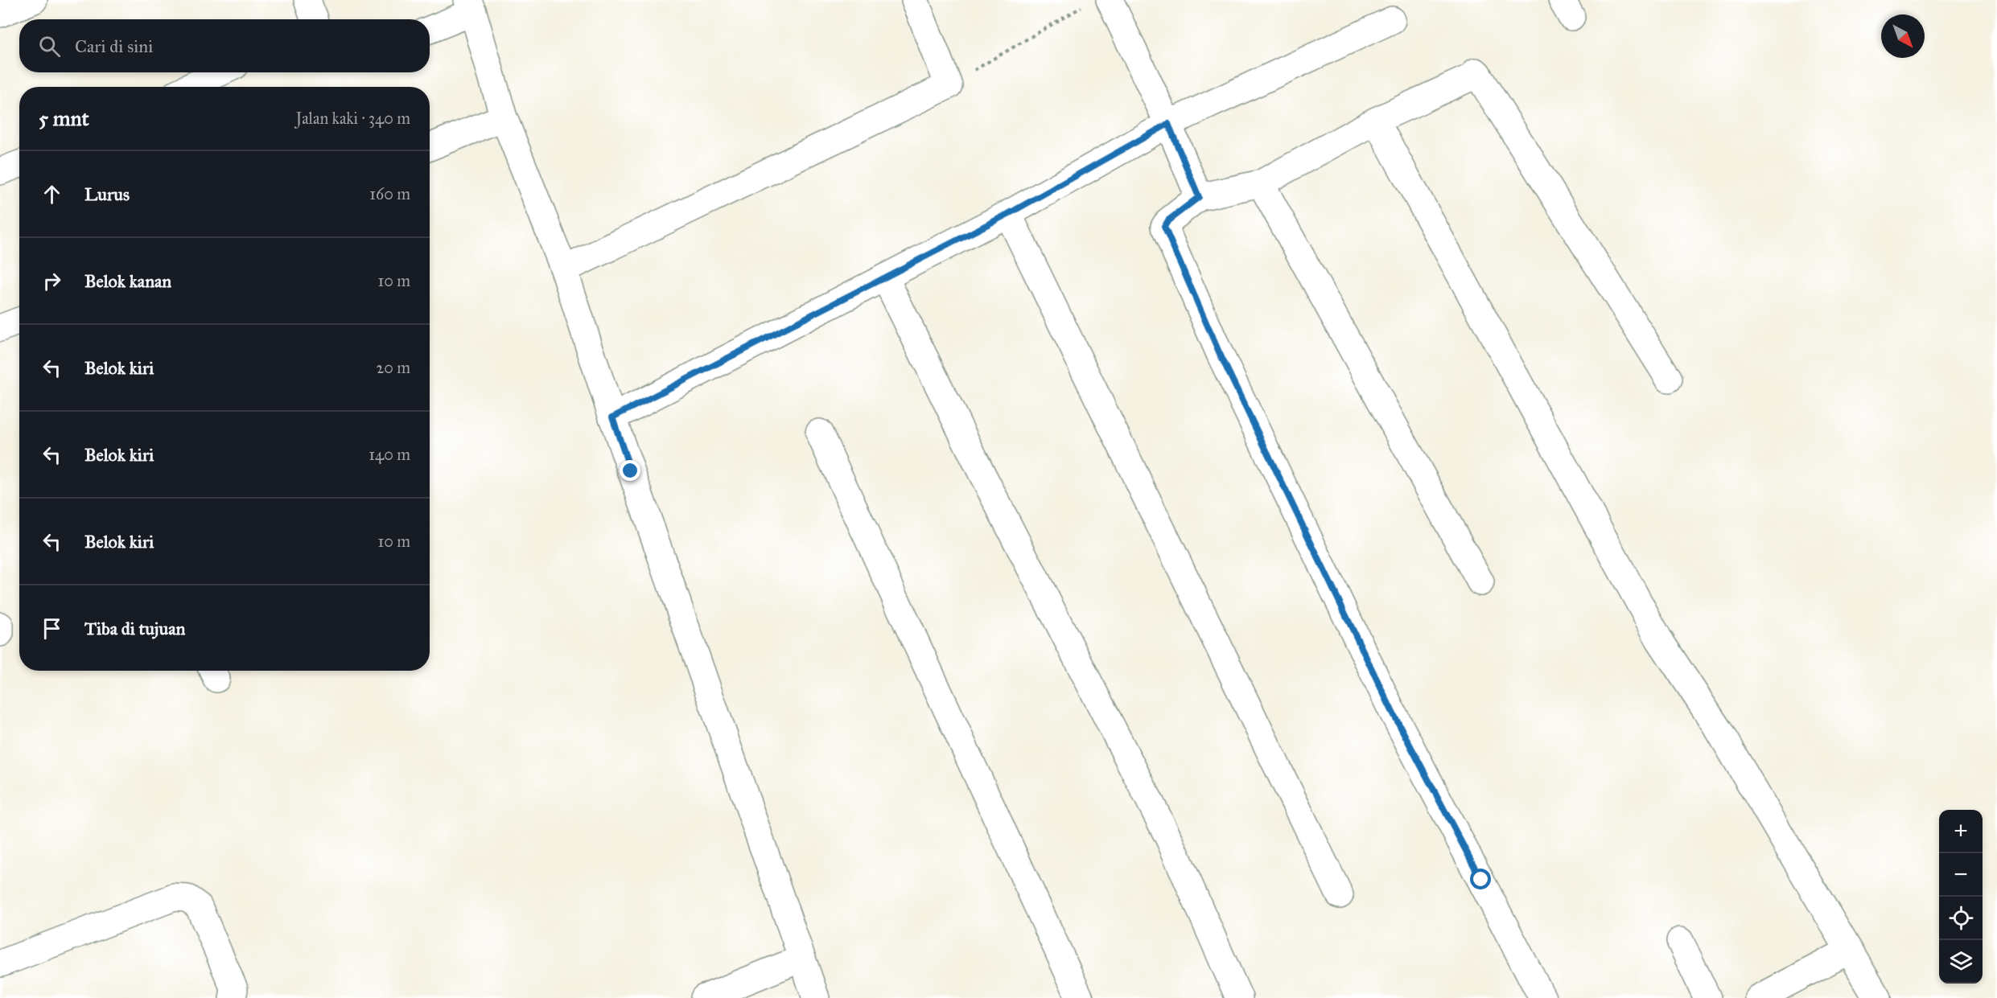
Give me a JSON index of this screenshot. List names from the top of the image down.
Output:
{
  "north": "bottom right",
  "page": {
    "search": "Cari di sini",
    "heading": ["5 mnt", "Jalan kaki · 340 m"],
    "list": [
      ["Lurus", "160 m"],
      ["Belok kanan", "10 m"],
      ["Belok kiri", "20 m"],
      ["Belok kiri", "140 m"],
      ["Belok kiri", "10 m"],
      "Tiba di tujuan"
    ],
    "map_buttons": ["+", "−"]
  }
}
